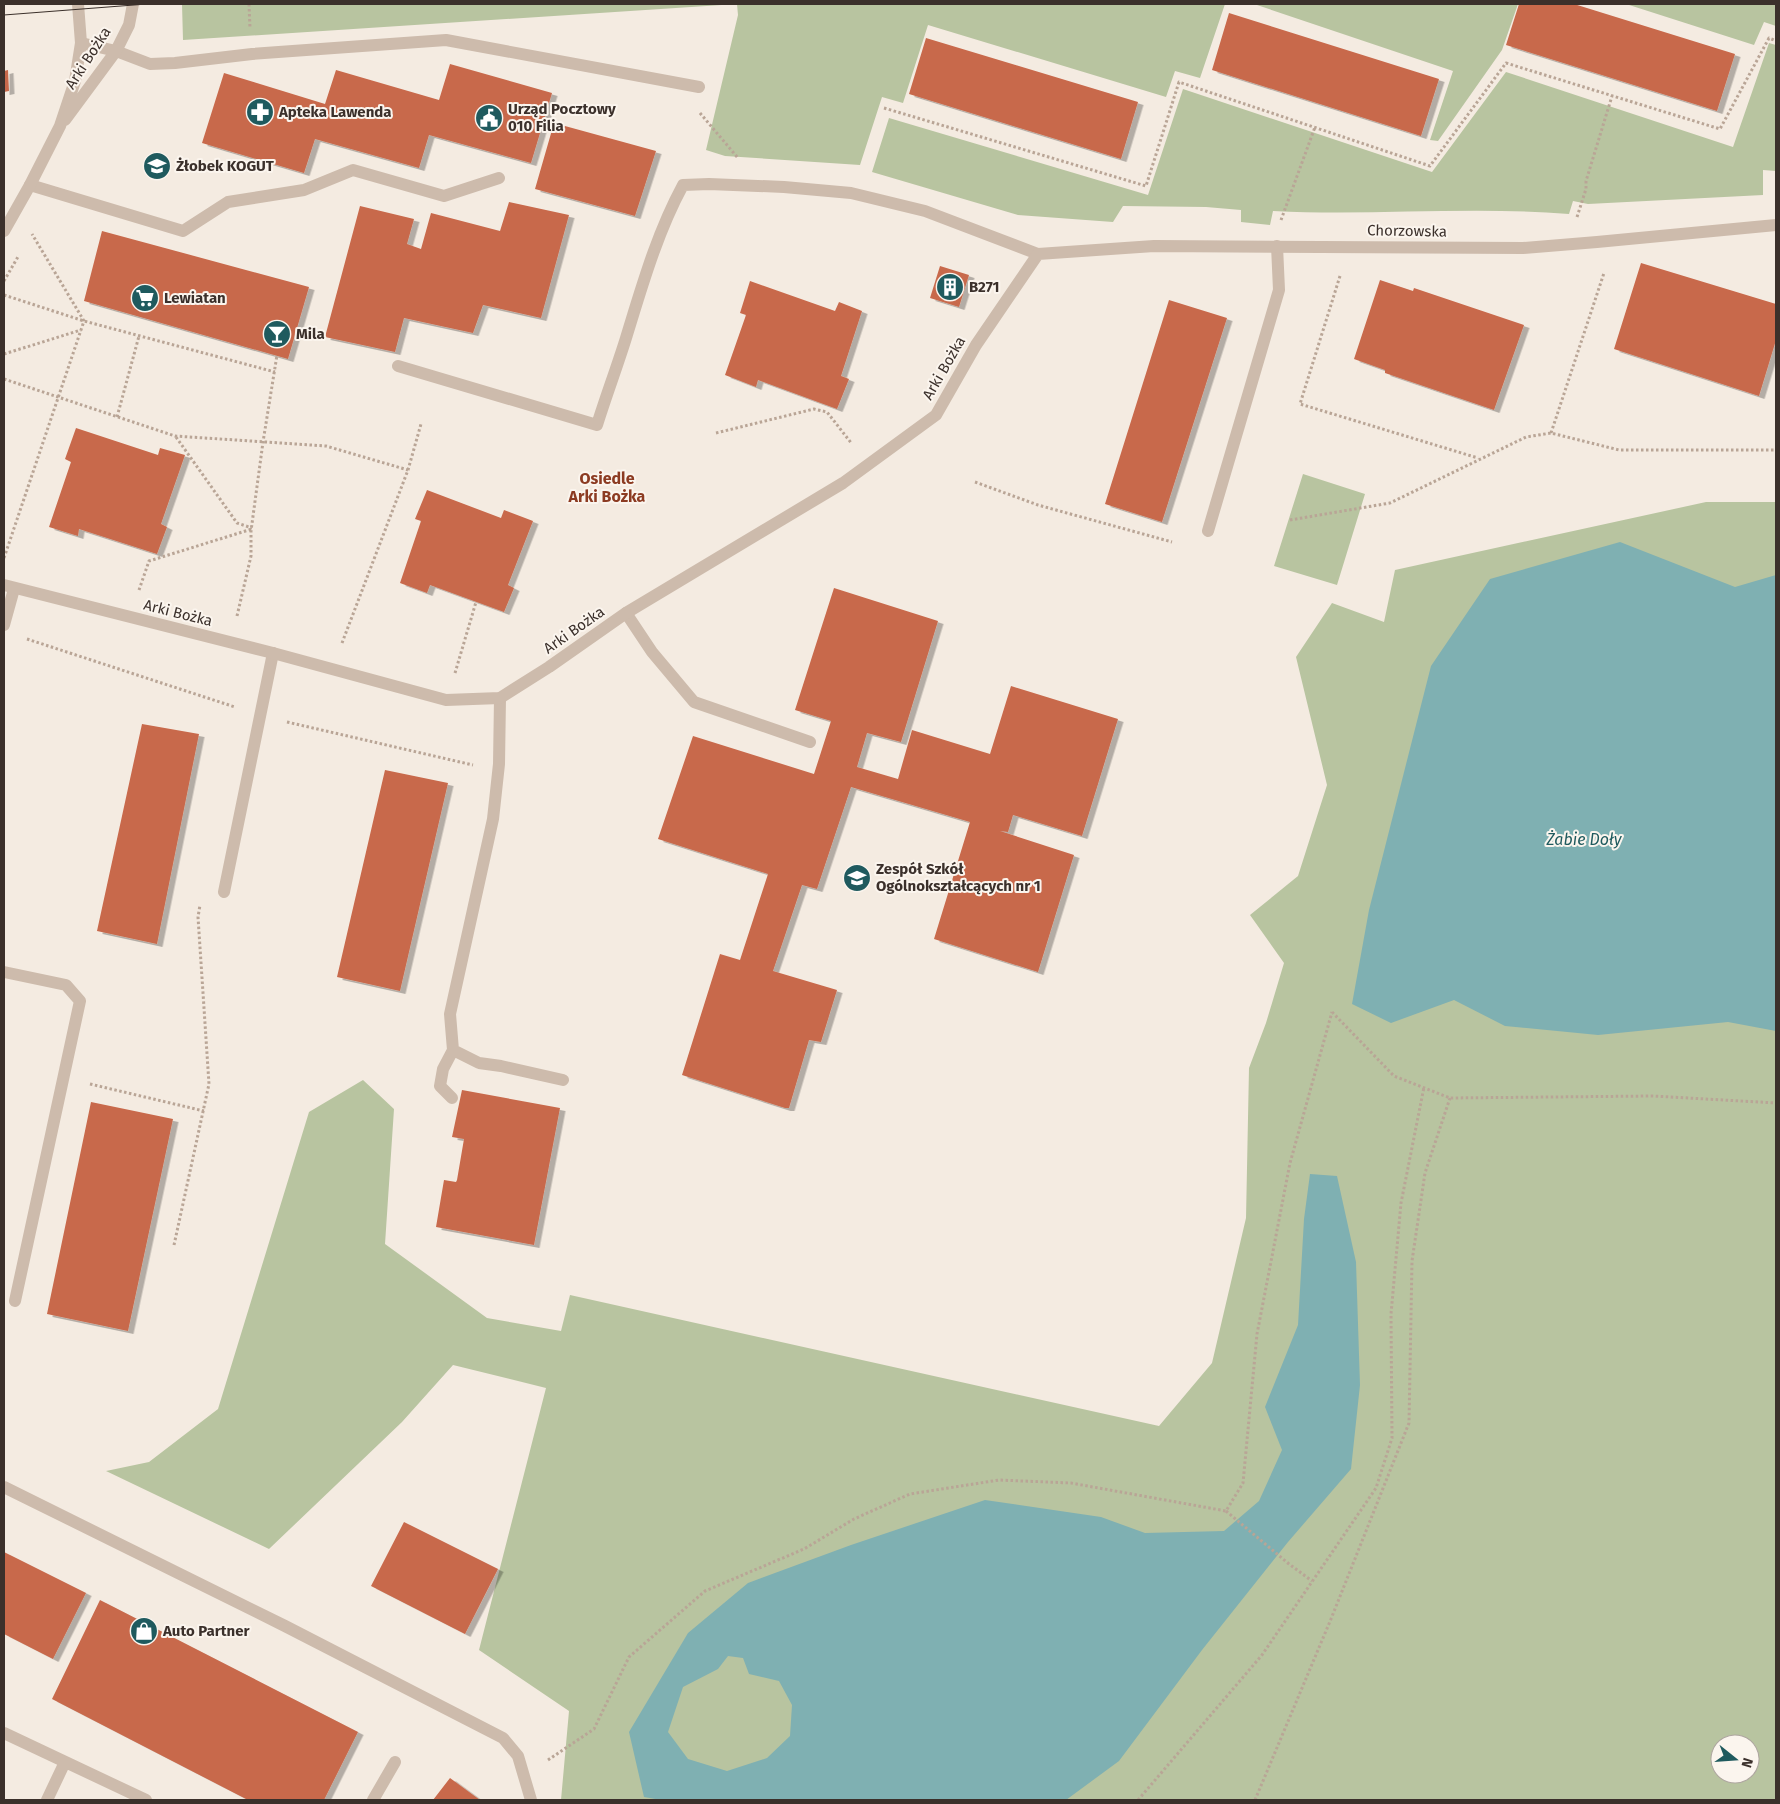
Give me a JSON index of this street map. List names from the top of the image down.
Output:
{
  "streets": {
    "street": ["Arki Bożka", "Chorzowska"]
  },
  "crossings": [
    ["Arki Bożka", "Chorzowska"]
  ],
  "districts": ["Osiedle Arki Bożka"],
  "water": ["Żabie Doły"],
  "places": {
    "pharmacy": ["Apteka Lawenda"],
    "public building": ["Urząd Pocztowy 010 Filia"],
    "school or university": ["Żłobek KOGUT", "Zespół Szkół Ogólnokształcących nr 1"],
    "building": ["B271"],
    "supermarket": ["Lewiatan"],
    "bar": ["Mila"],
    "shop": ["Auto Partner"]
  },
  "north": "right"
}
